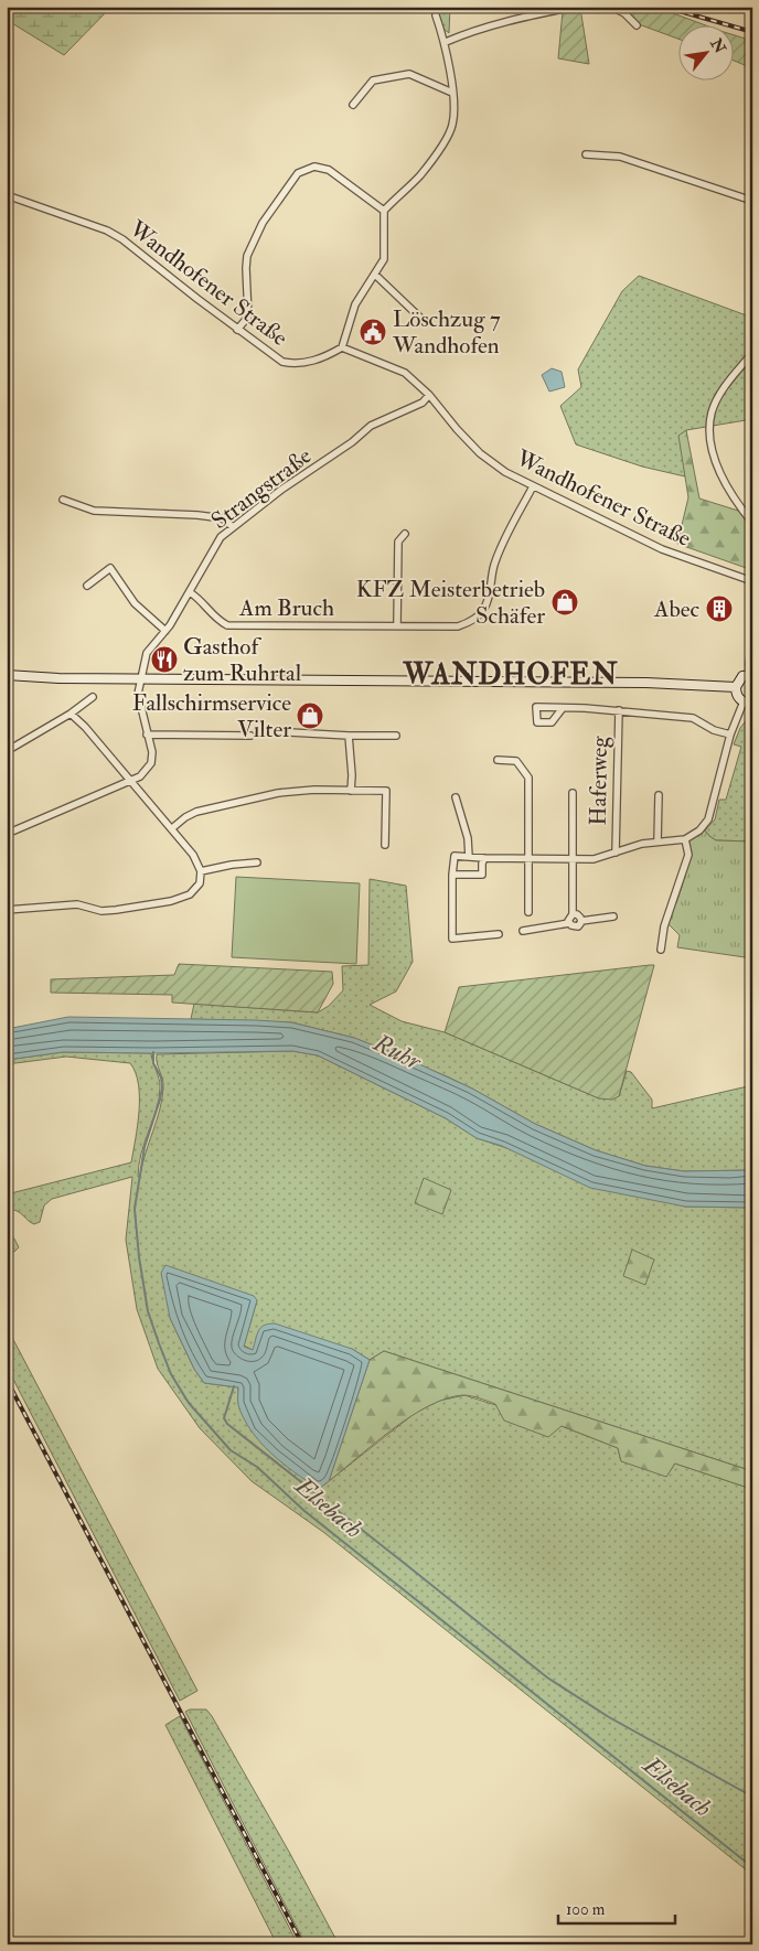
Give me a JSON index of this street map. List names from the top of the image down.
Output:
{
  "streets": {
    "street": [
      "Wandhofener Straße",
      "Strangstraße",
      "Am Bruch",
      "Haferweg"
    ]
  },
  "crossings": [
    ["Wandhofener Straße", "Strangstraße"],
    ["Wandhofener Straße", "Am Bruch"],
    ["Strangstraße", "Am Bruch"]
  ],
  "districts": ["WANDHOFEN"],
  "water": ["Ruhr", "Elsebach"],
  "places": {
    "public building": ["Löschzug 7 Wandhofen"],
    "shop": ["KFZ Meisterbetrieb Schäfer", "Fallschirmservice Vilter"],
    "building": ["Abec"],
    "restaurant": ["Gasthof zum Ruhrtal"]
  },
  "scale_bar": "100 m",
  "north": "top right"
}
